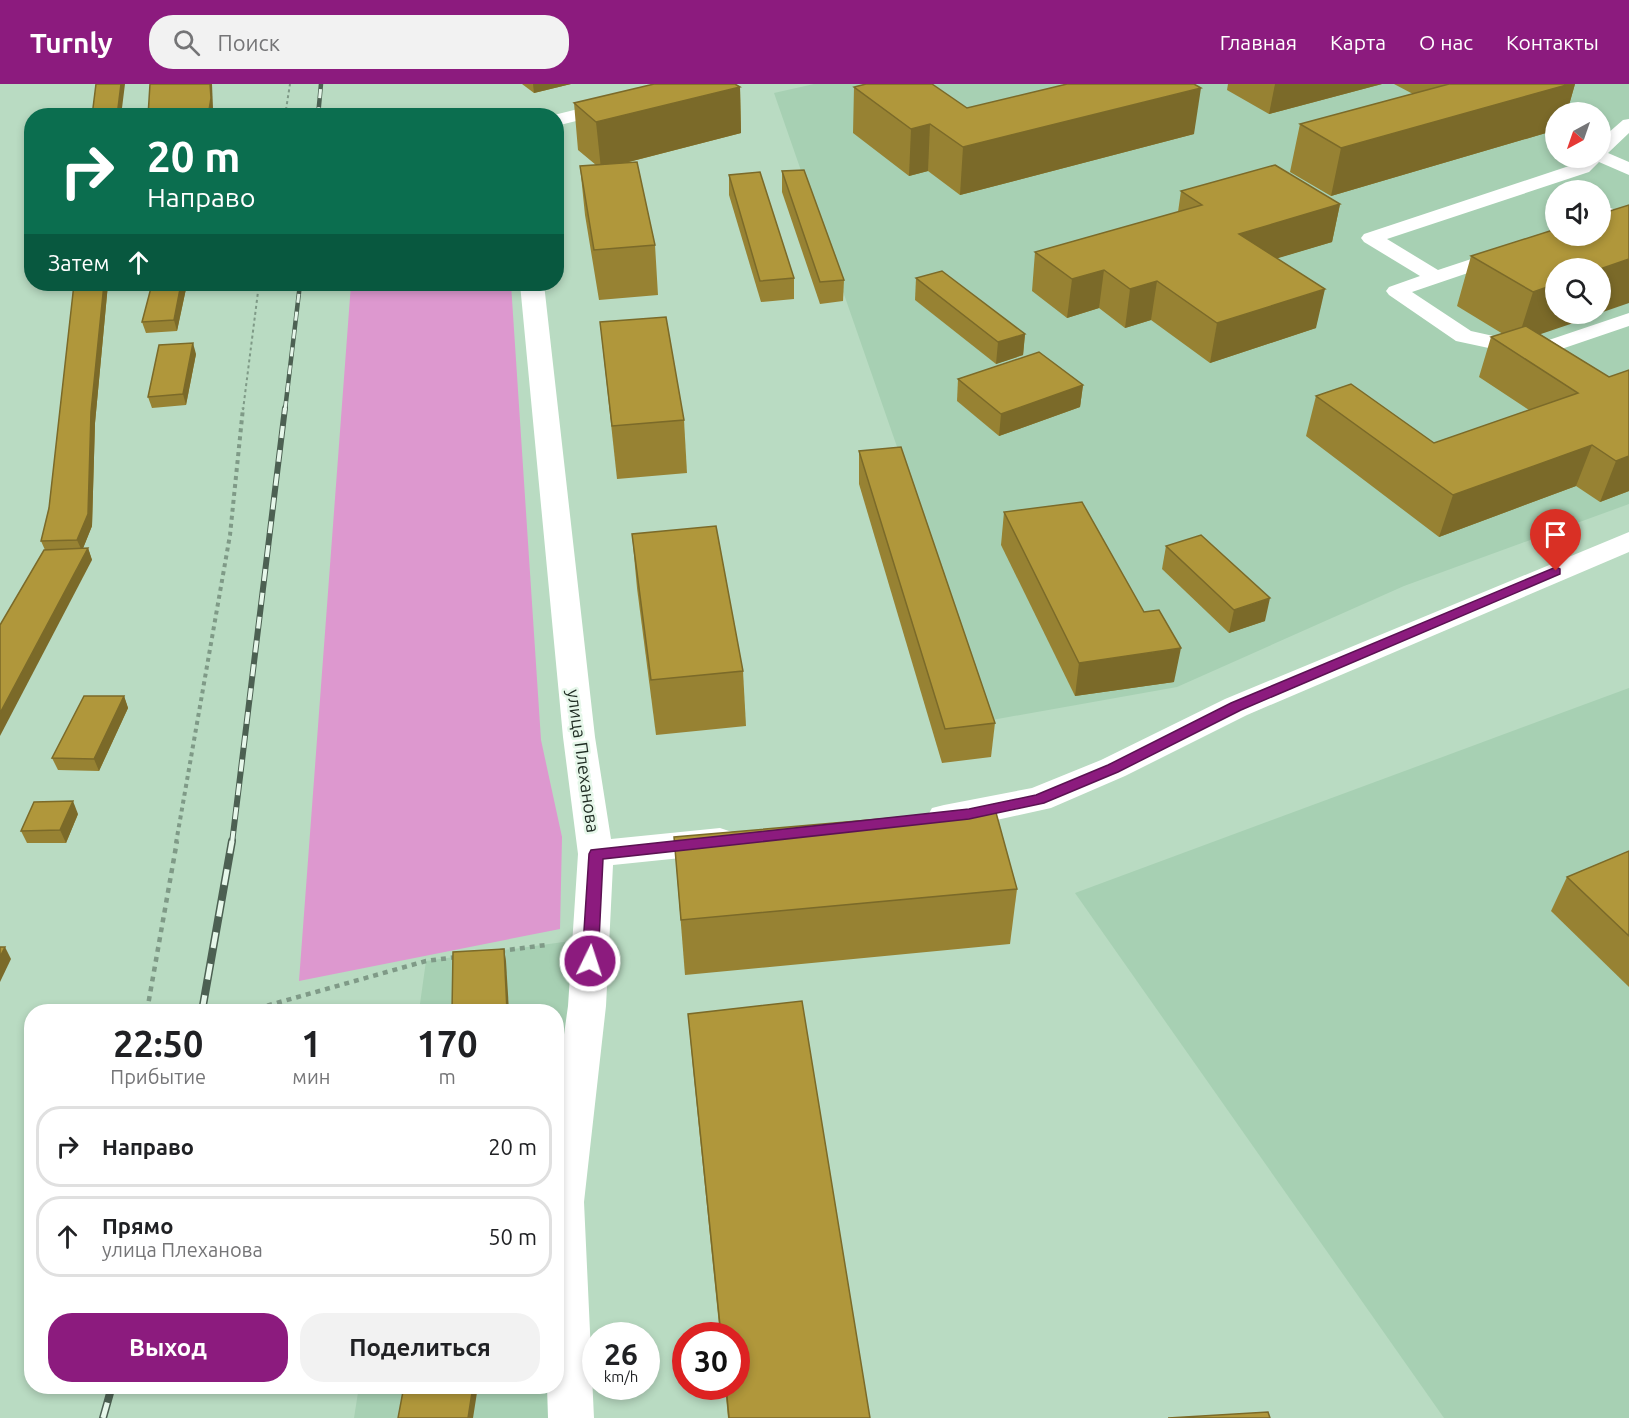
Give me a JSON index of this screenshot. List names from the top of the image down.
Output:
{
  "streets": {
    "street": ["улица Плеханова"]
  },
  "north": "bottom left",
  "page": {
    "header": "Turnly",
    "search": "Поиск",
    "nav": [
      "Главная",
      "Карта",
      "О нас",
      "Контакты"
    ],
    "turn": ["20 m", "Направо"],
    "then": "Затем",
    "eta": [
      "22:50",
      "Прибытие",
      "1",
      "мин",
      "170",
      "m"
    ],
    "list": [
      {
        "name": "Направо",
        "value": "20 m"
      },
      {
        "name": "Прямо",
        "note": "улица Плеханова",
        "value": "50 m"
      }
    ],
    "buttons": ["Выход", "Поделиться"],
    "speed": "26 km/h",
    "limit": "30"
  }
}
